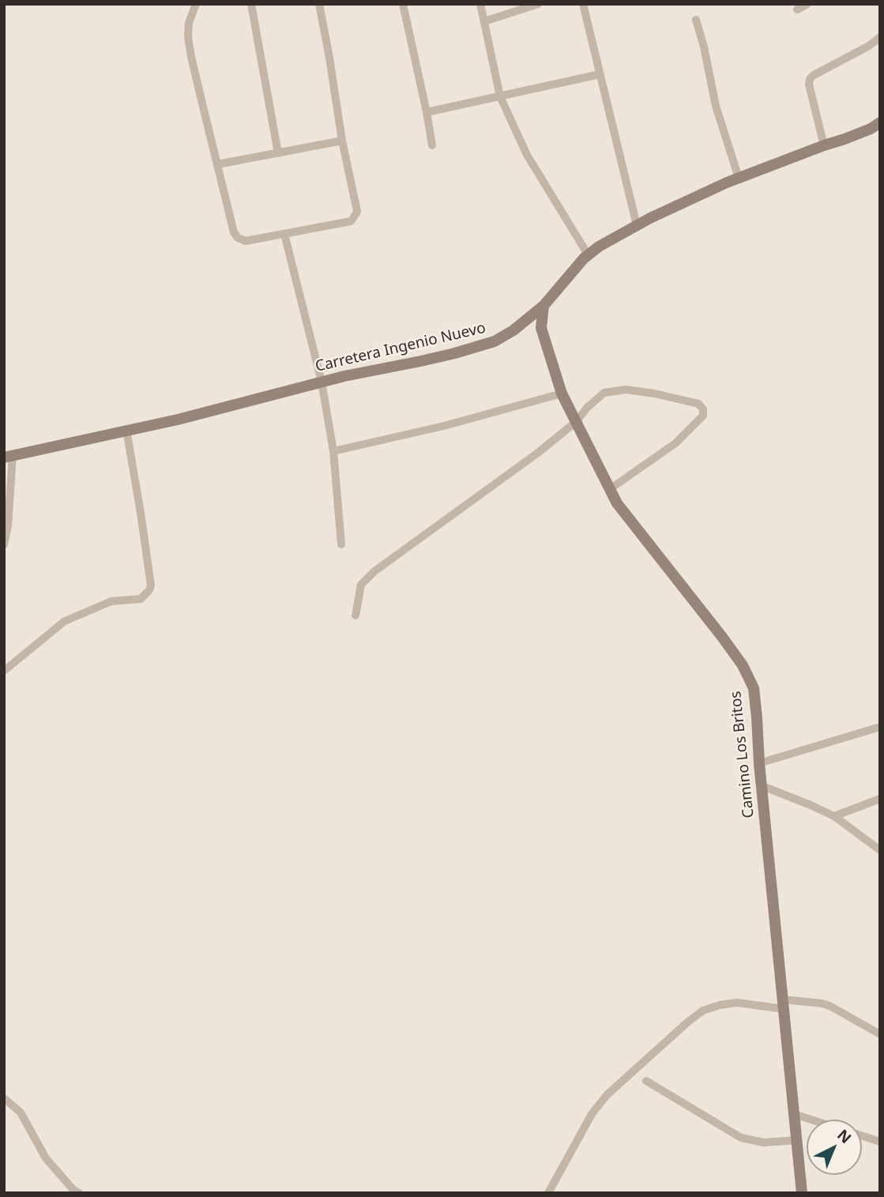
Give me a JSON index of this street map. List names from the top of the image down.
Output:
{
  "streets": {
    "street": ["Carretera Ingenio Nuevo", "Camino Los Britos"]
  },
  "crossings": [
    ["Carretera Ingenio Nuevo", "Camino Los Britos"]
  ],
  "north": "top right"
}
